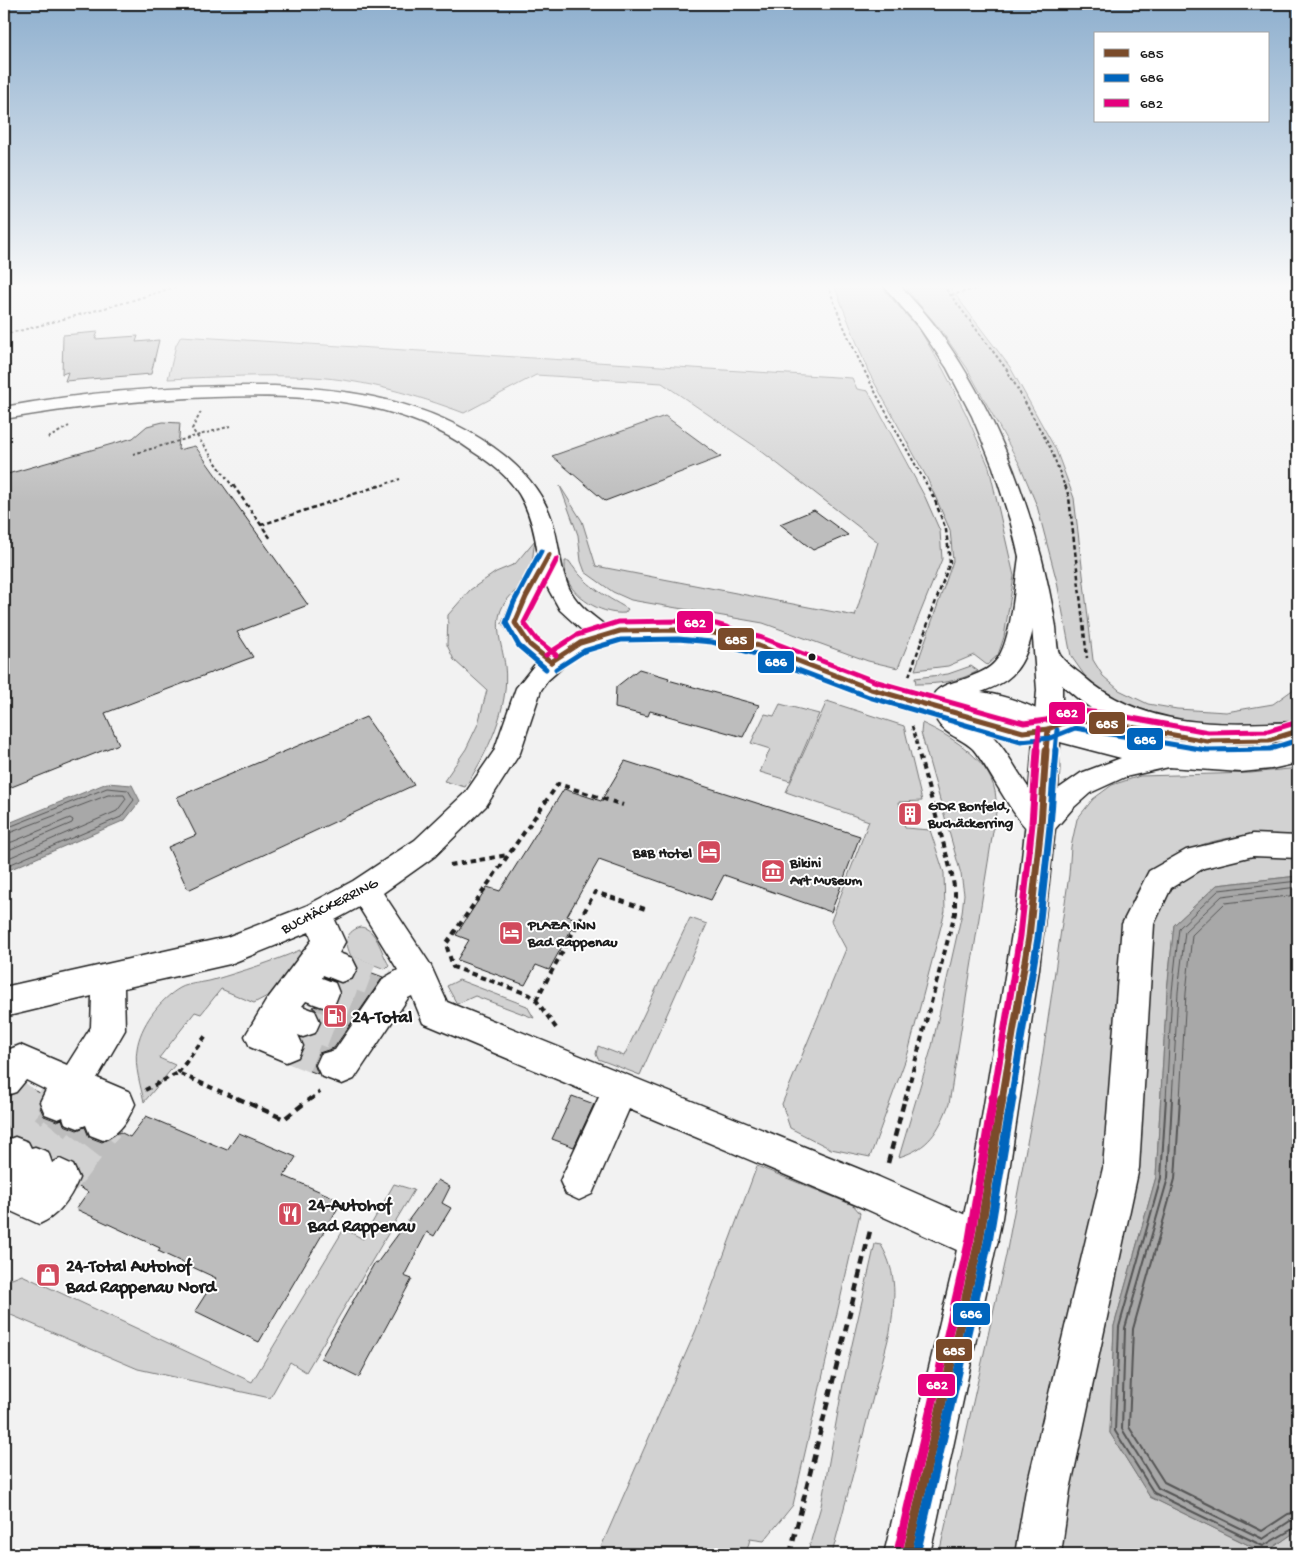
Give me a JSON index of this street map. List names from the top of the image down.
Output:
{
  "streets": {
    "street": ["BUCHÄCKERRING"]
  },
  "places": {
    "building": ["GDR Bonfeld, Buchäckerring"],
    "hotel": ["B&B Hotel", "PLAZA INN Bad Rappenau"],
    "museum": ["Bikini Art Museum"],
    "fuel station": ["24-Total"],
    "restaurant": ["24-Autohof Bad Rappenau"],
    "shop": ["24-Total Autohof Bad Rappenau Nord"]
  },
  "lines": ["transit line 686", "transit line 685", "transit line 682"],
  "legend": ["685", "686", "682"]
}
